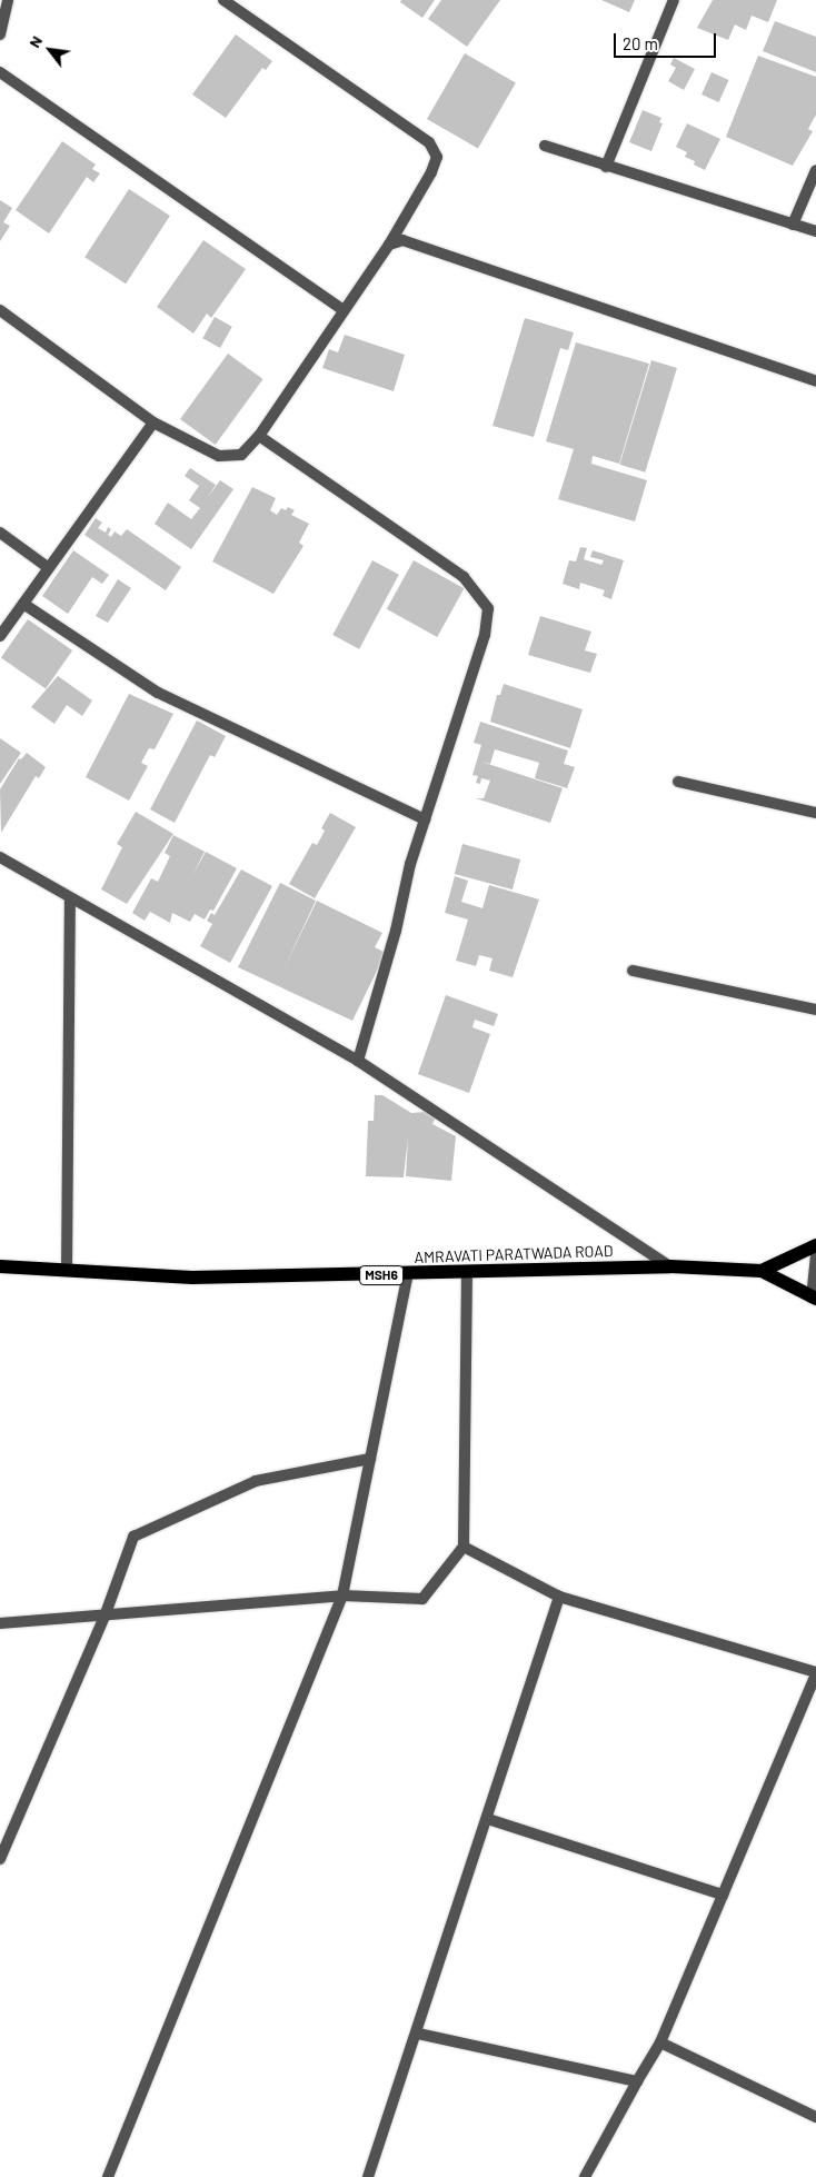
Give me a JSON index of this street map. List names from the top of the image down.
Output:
{
  "streets": {
    "main road": ["AMRAVATI PARATWADA ROAD", "MSH6"]
  },
  "scale_bar": "20 m",
  "north": "top left"
}
